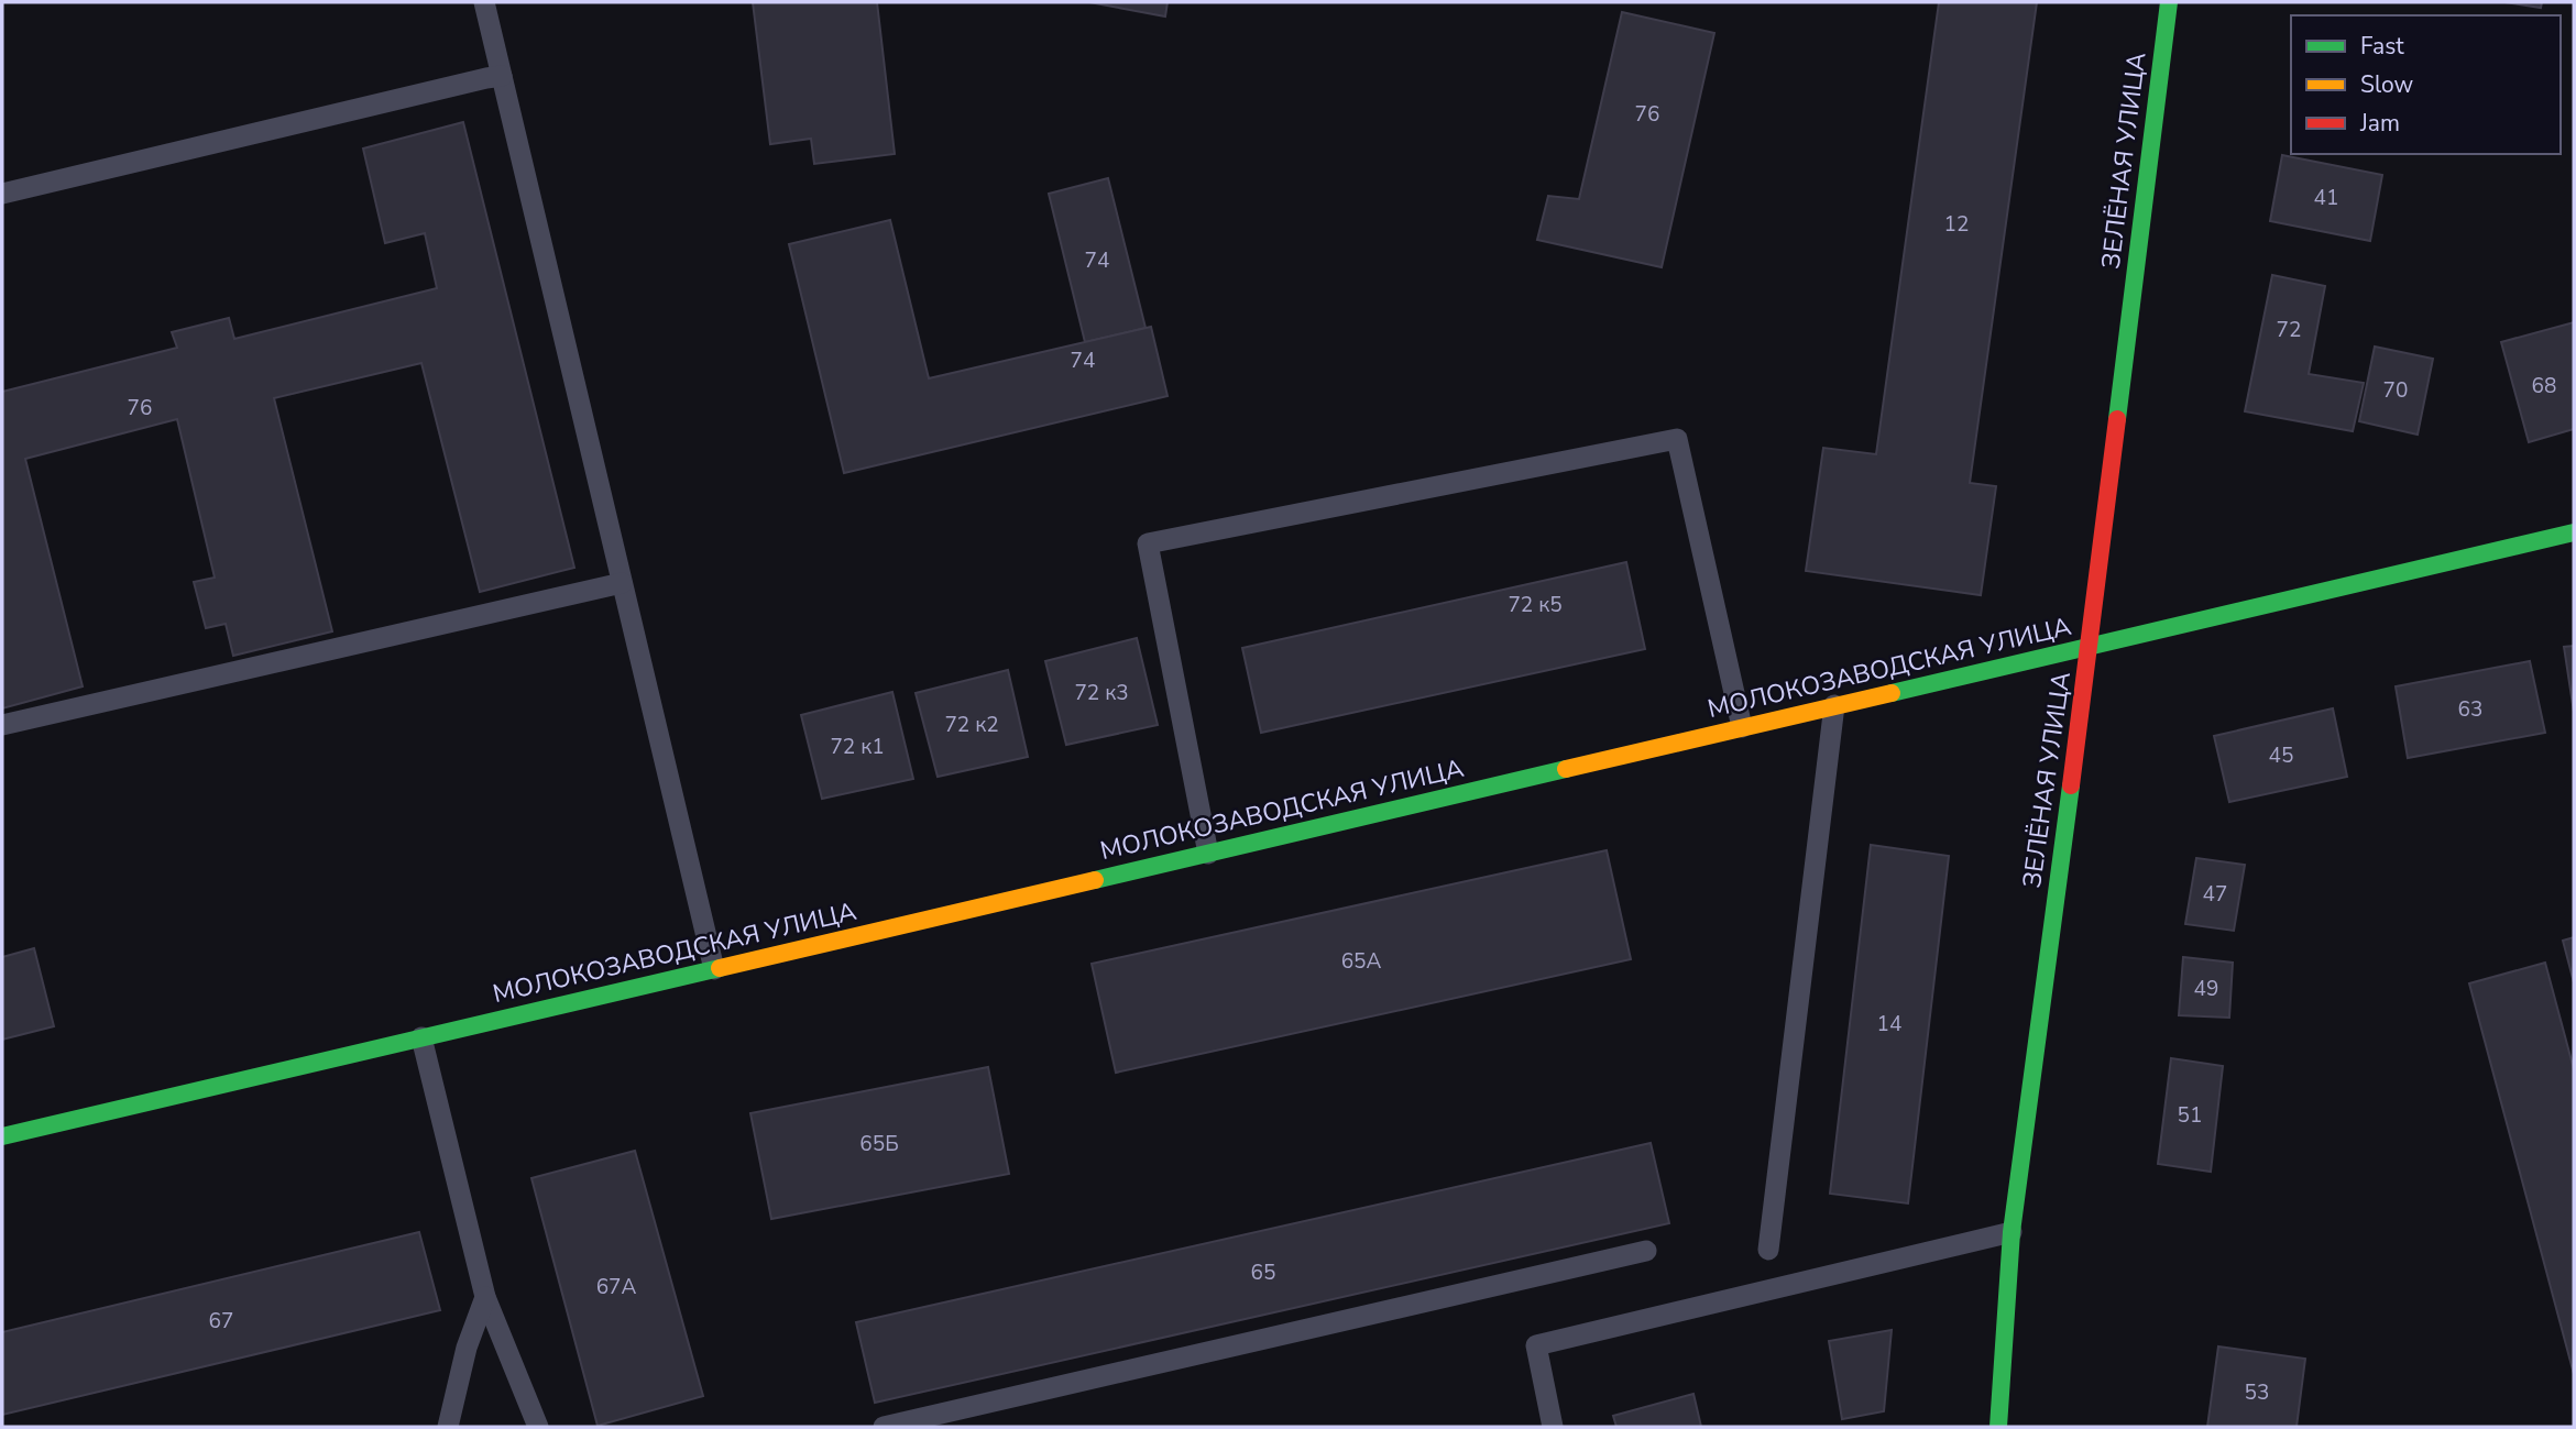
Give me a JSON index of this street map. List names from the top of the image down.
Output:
{
  "streets": {
    "street": ["ЗЕЛЁНАЯ УЛИЦА", "МОЛОКОЗАВОДСКАЯ УЛИЦА"]
  },
  "crossings": [
    ["ЗЕЛЁНАЯ УЛИЦА", "МОЛОКОЗАВОДСКАЯ УЛИЦА"]
  ],
  "house_numbers": [
    "76",
    "41",
    "12",
    "74",
    "72",
    "74",
    "68",
    "70",
    "76",
    "72 к5",
    "72 к3",
    "63",
    "72 к2",
    "72 к1",
    "45",
    "47",
    "65А",
    "49",
    "14",
    "51",
    "65Б",
    "65",
    "67А",
    "67",
    "53"
  ],
  "legend": ["Fast", "Slow", "Jam"]
}
